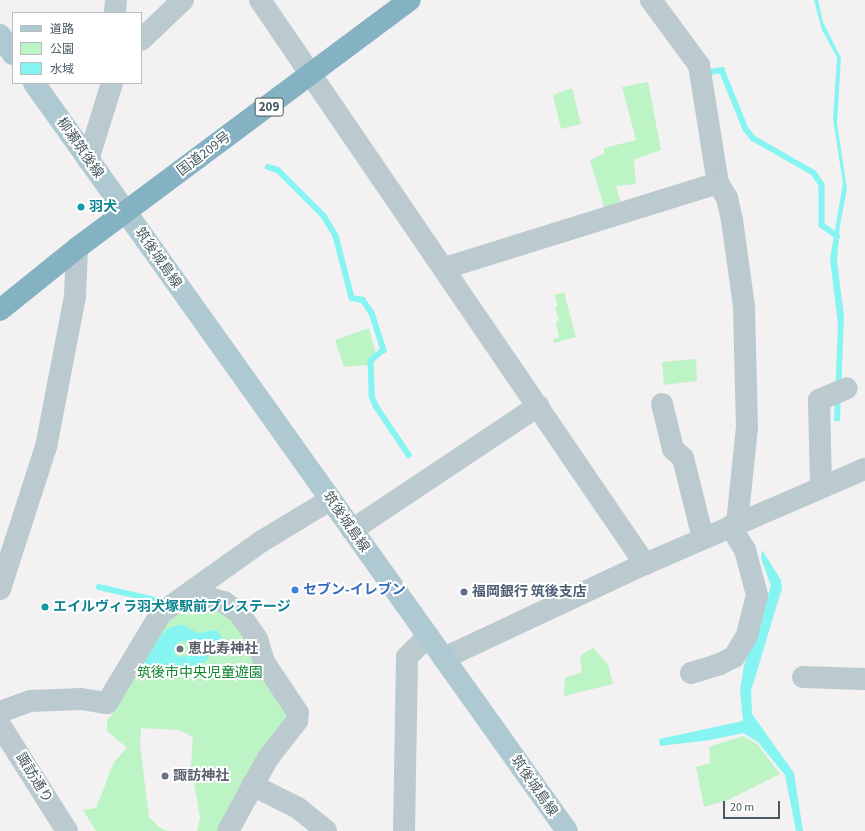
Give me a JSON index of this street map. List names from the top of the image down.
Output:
{
  "streets": {
    "highway": ["209", "国道209号"],
    "main road": ["柳瀬筑後線", "筑後城島線"],
    "street": ["諏訪通り"]
  },
  "crossings": [
    ["柳瀬筑後線", "国道209号"],
    ["柳瀬筑後線", "筑後城島線"],
    ["国道209号", "筑後城島線"]
  ],
  "parks": ["筑後市中央児童遊園"],
  "places": [
    "羽犬",
    "セブン-イレブン",
    "福岡銀行 筑後支店",
    "エイルヴィラ羽犬塚駅前プレステージ",
    "恵比寿神社",
    "諏訪神社"
  ],
  "legend": ["道路", "公園", "水域"],
  "scale_bar": "20 m"
}
